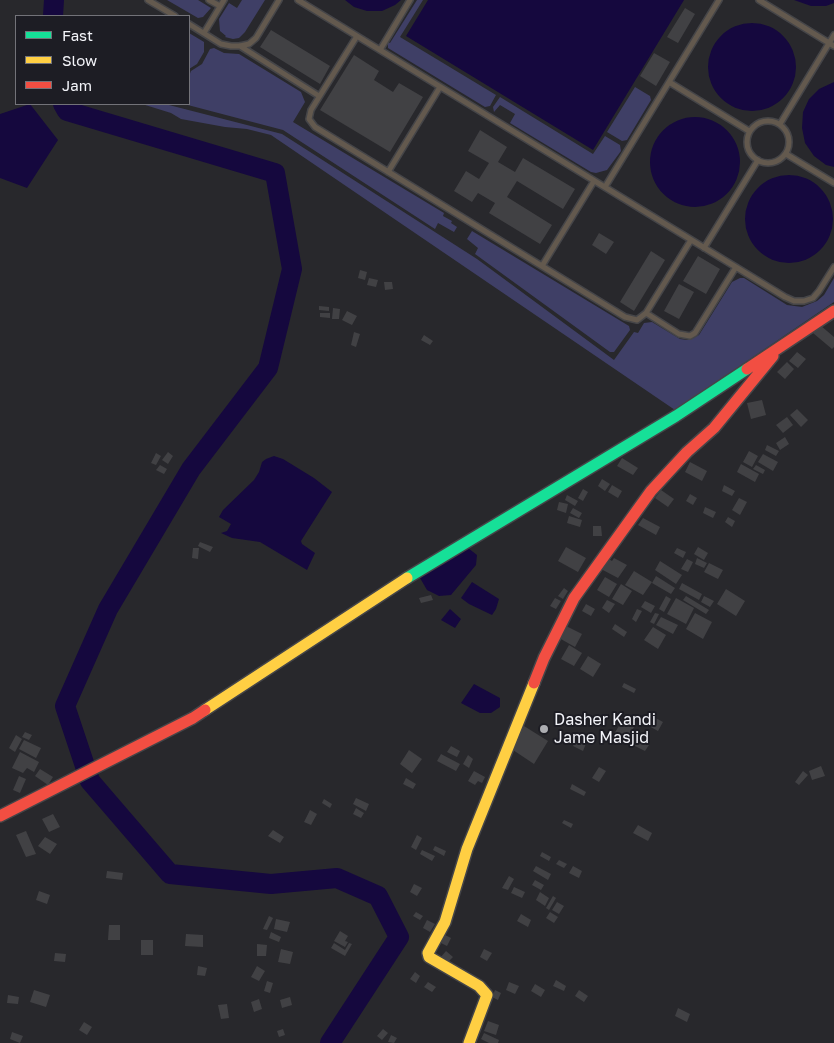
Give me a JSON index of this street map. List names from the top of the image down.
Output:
{
  "places": ["Dasher Kandi Jame Masjid"],
  "legend": ["Fast", "Slow", "Jam"]
}
